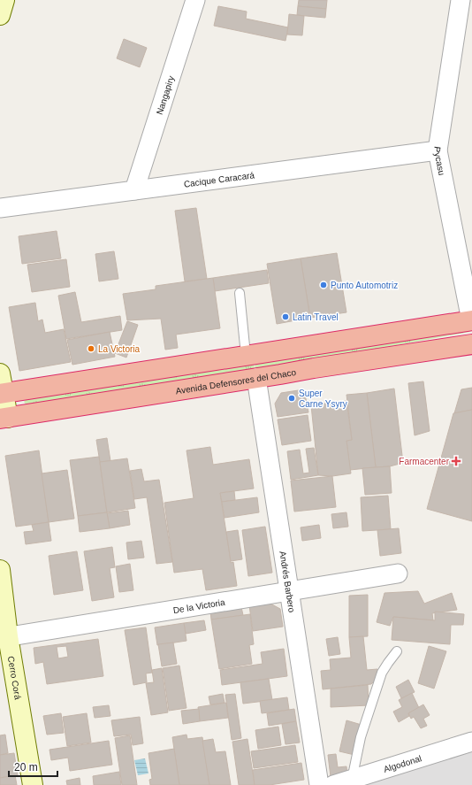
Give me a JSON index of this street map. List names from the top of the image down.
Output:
{
  "streets": {
    "highway": ["Avenida Defensores del Chaco"],
    "main road": ["Cerro Corá"],
    "street": [
      "Nangapiry",
      "Pycasu",
      "Cacique Caracará",
      "Andrés Barbero",
      "De la Victoria",
      "Algodonal"
    ]
  },
  "crossings": [
    ["Nangapiry", "Cacique Caracará"],
    ["Pycasu", "Cacique Caracará"],
    ["Avenida Defensores del Chaco", "Andrés Barbero"],
    ["Andrés Barbero", "De la Victoria"],
    ["De la Victoria", "Cerro Corá"]
  ],
  "places": {
    "other": [
      "Punto Automotriz",
      "Latin Travel",
      "La Victoria",
      "Super Carne Ysyry"
    ],
    "health": ["Farmacenter"]
  },
  "scale_bar": "20 m"
}
